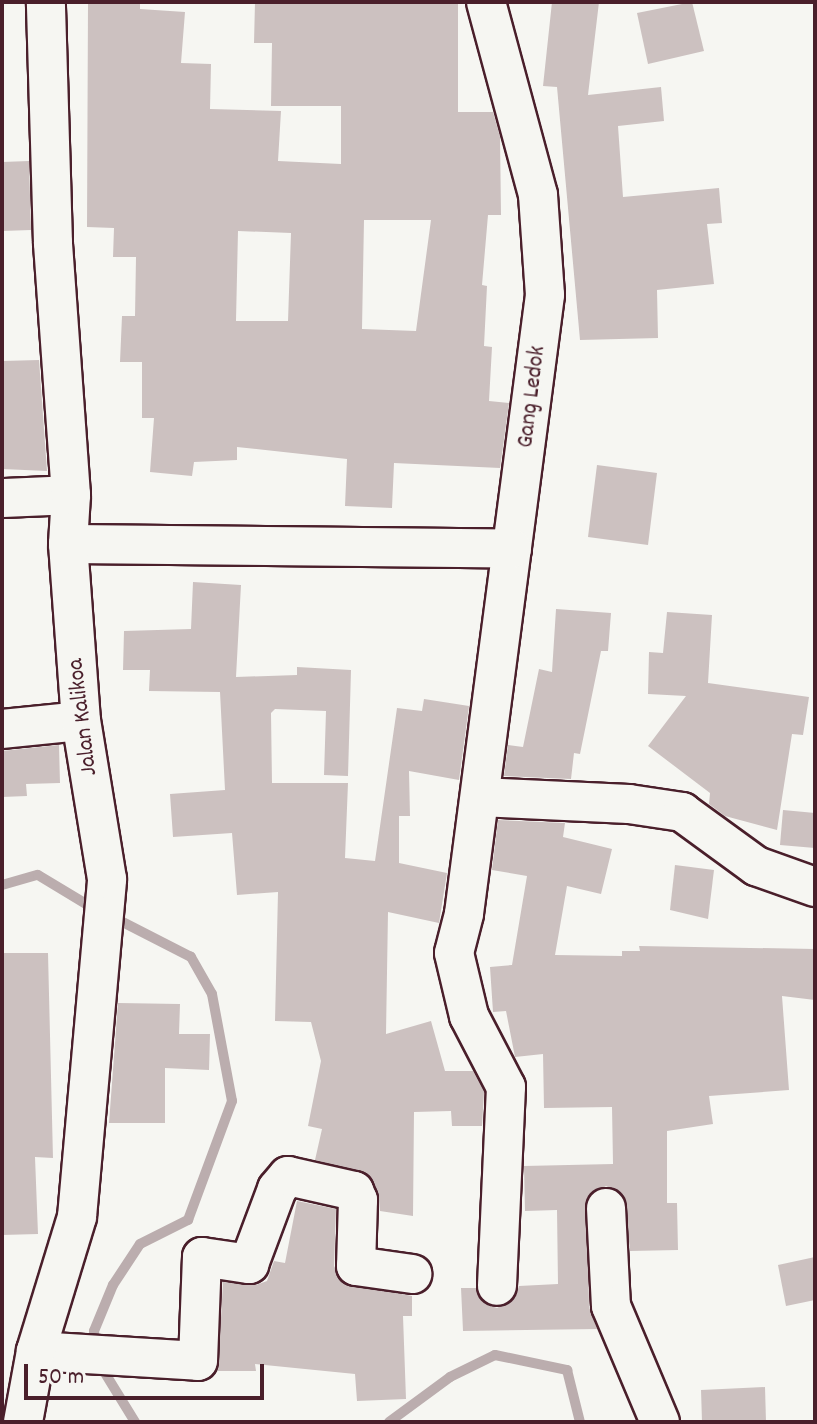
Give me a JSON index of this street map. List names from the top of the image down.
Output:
{
  "streets": {
    "street": ["Gang Ledok", "Jalan Kalikoa"]
  },
  "scale_bar": "50 m"
}
